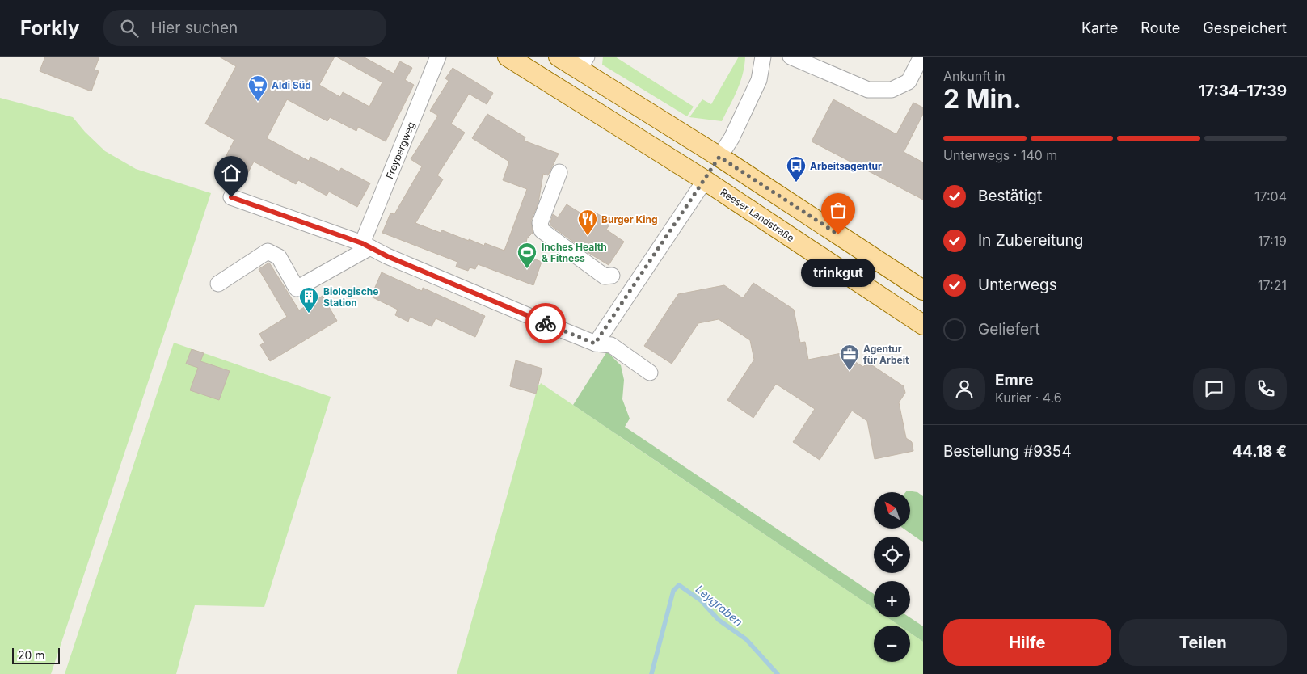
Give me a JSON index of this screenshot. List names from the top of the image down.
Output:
{
  "streets": {
    "main road": ["Reeser Landstraße"],
    "street": ["Freybergweg"]
  },
  "water": ["Leygraben"],
  "places": {
    "supermarket": ["Aldi Süd"],
    "bus stop": ["Arbeitsagentur"],
    "other": ["trinkgut"],
    "restaurant": ["Burger King"],
    "sports": ["Inches Health & Fitness"],
    "building": ["Biologische Station"],
    "office": ["Agentur für Arbeit"]
  },
  "scale_bar": "20 m",
  "north": "top left",
  "page": {
    "header": "Forkly",
    "search": "Hier suchen",
    "nav": ["Karte", "Route", "Gespeichert"],
    "heading": ["2 Min.", "Ankunft in", "17:34–17:39"],
    "panel": [
      "Emre",
      "Kurier · 4.6",
      "Bestellung #9354",
      "44.18 €"
    ],
    "bar": "Unterwegs · 140 m",
    "list": [
      ["Bestätigt", "17:04"],
      ["In Zubereitung", "17:19"],
      ["Unterwegs", "17:21"],
      "Geliefert"
    ],
    "bubble": "trinkgut",
    "map_buttons": ["+", "−"],
    "buttons": ["Hilfe", "Teilen"],
    "scale": "20 m"
  }
}
